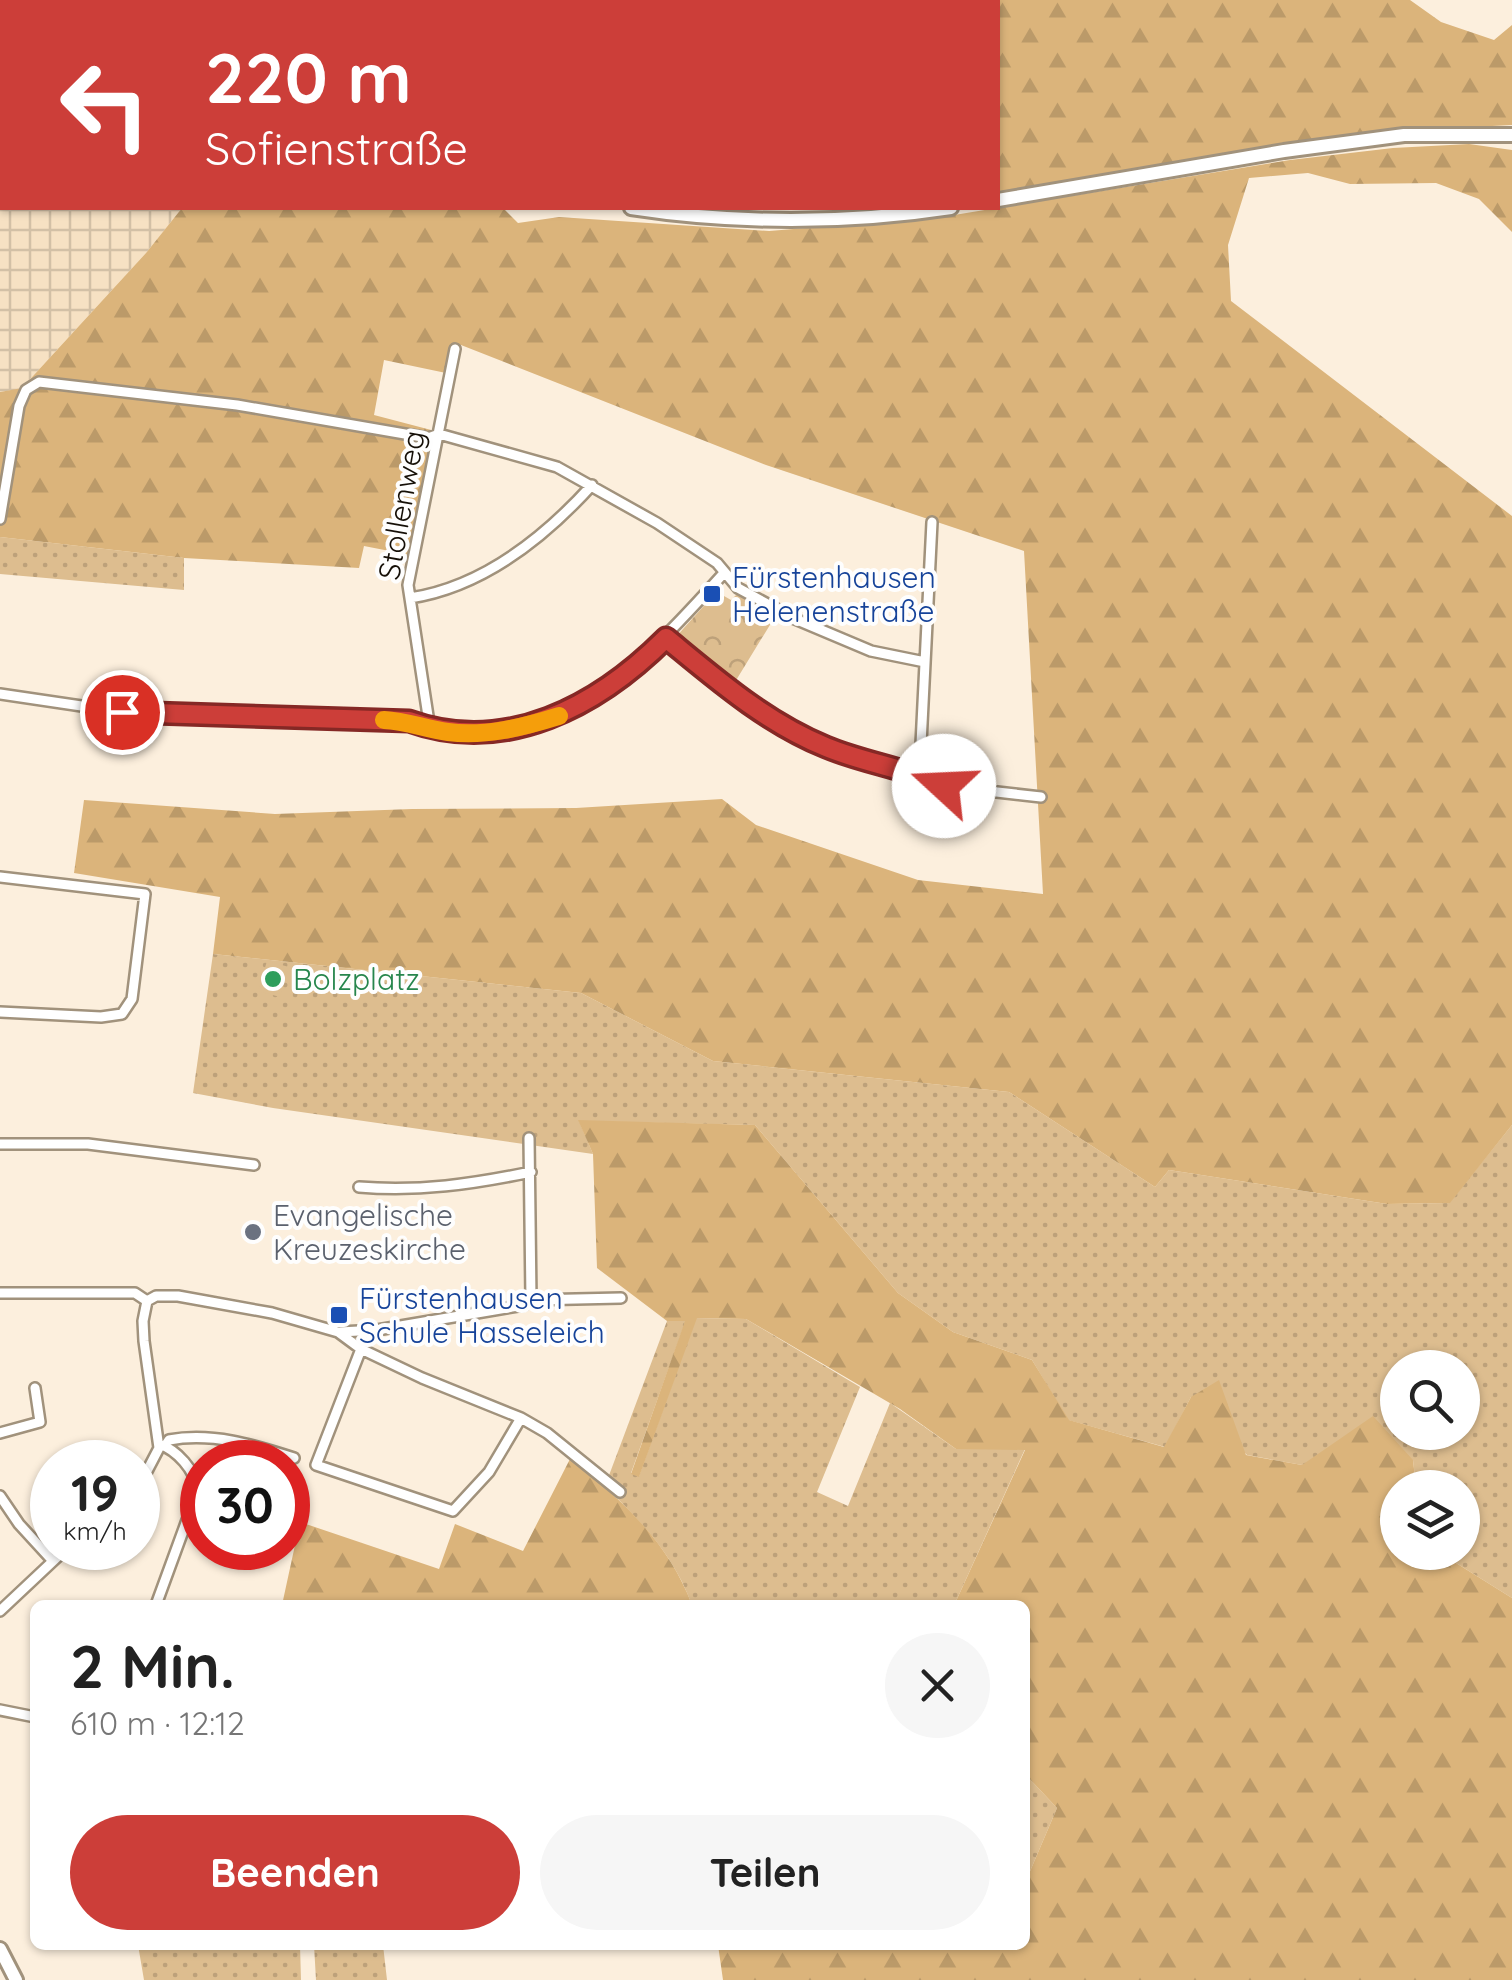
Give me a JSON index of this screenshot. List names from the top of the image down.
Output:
{
  "streets": {
    "street": ["Stollenweg"]
  },
  "places": {
    "transit": ["Fürstenhausen Helenenstraße", "Fürstenhausen Schule Hasseleich"],
    "other": ["Bolzplatz", "Evangelische Kreuzeskirche"]
  },
  "page": {
    "turn": ["220 m", "Sofienstraße"],
    "speed": "19 km/h",
    "limit": "30",
    "heading": ["2 Min.", "610 m · 12:12"],
    "buttons": ["Beenden", "Teilen"]
  }
}
